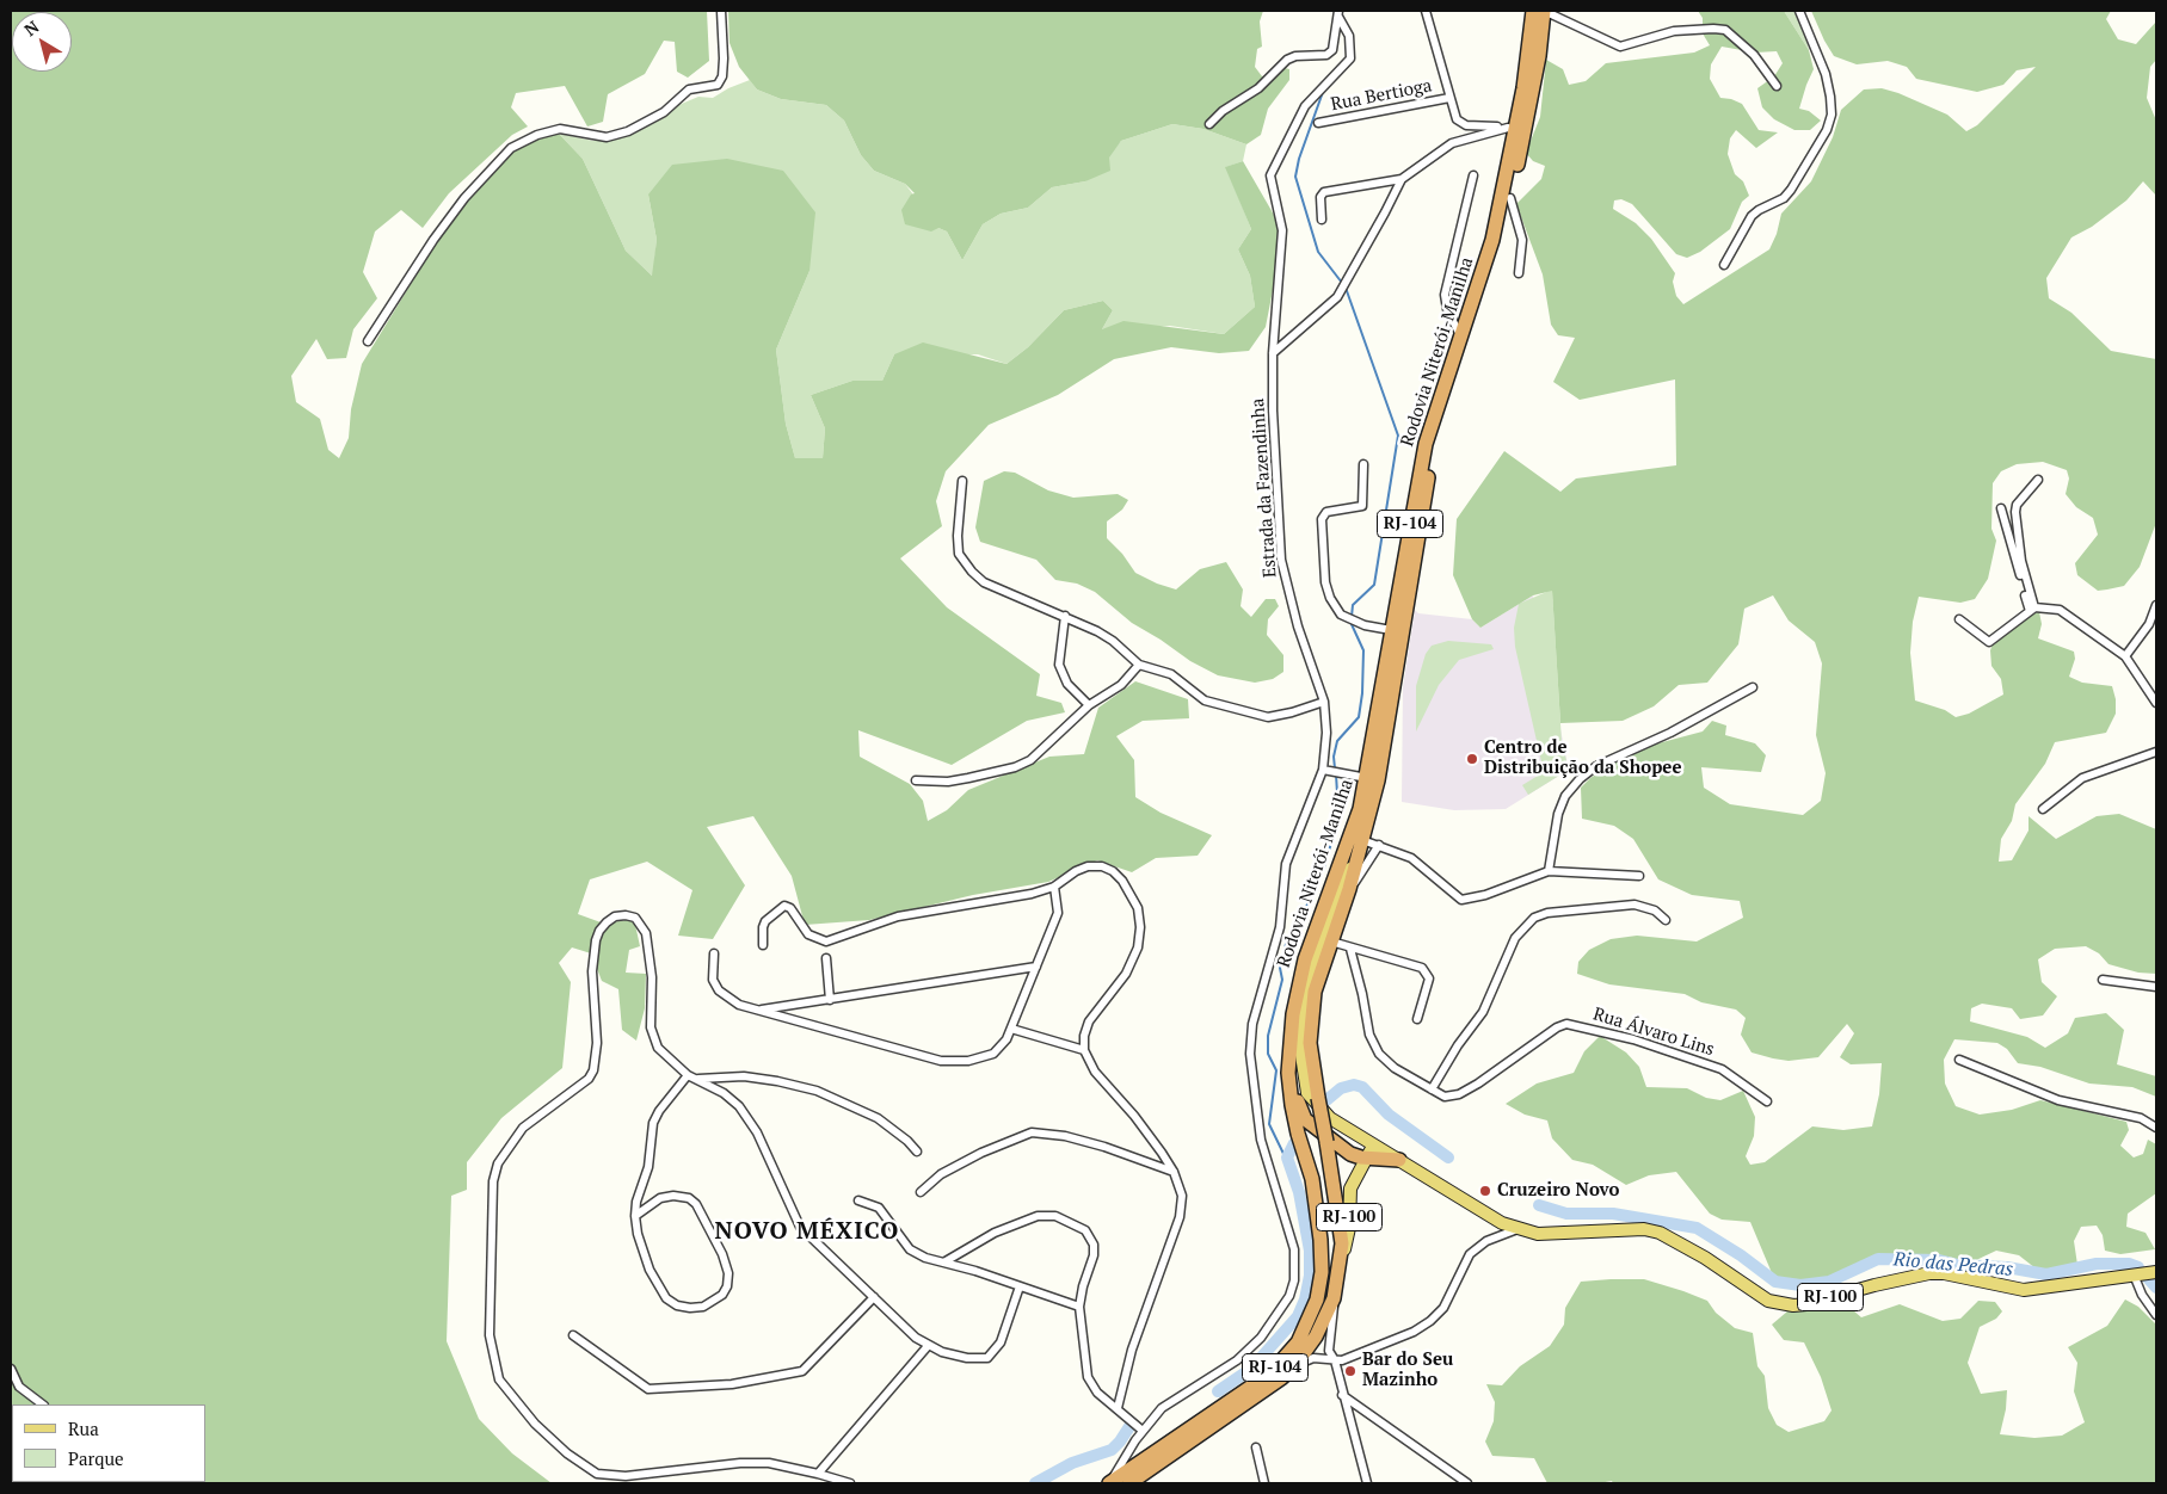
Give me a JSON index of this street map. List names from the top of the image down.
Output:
{
  "streets": {
    "highway": ["Rodovia Niterói-Manilha", "RJ-104"],
    "main road": ["RJ-100"],
    "street": ["Rua Bertioga", "Estrada da Fazendinha", "Rua Álvaro Lins"]
  },
  "crossings": [
    ["Rua Bertioga", "Estrada da Fazendinha"],
    ["Rodovia Niterói-Manilha", "Estrada da Fazendinha"],
    ["Rodovia Niterói-Manilha", "RJ-100"]
  ],
  "districts": ["NOVO MÉXICO"],
  "water": ["Rio das Pedras"],
  "places": ["Centro de Distribuição da Shopee", "Cruzeiro Novo", "Bar do Seu Mazinho"],
  "legend": ["Rua", "Parque"],
  "north": "top left"
}
